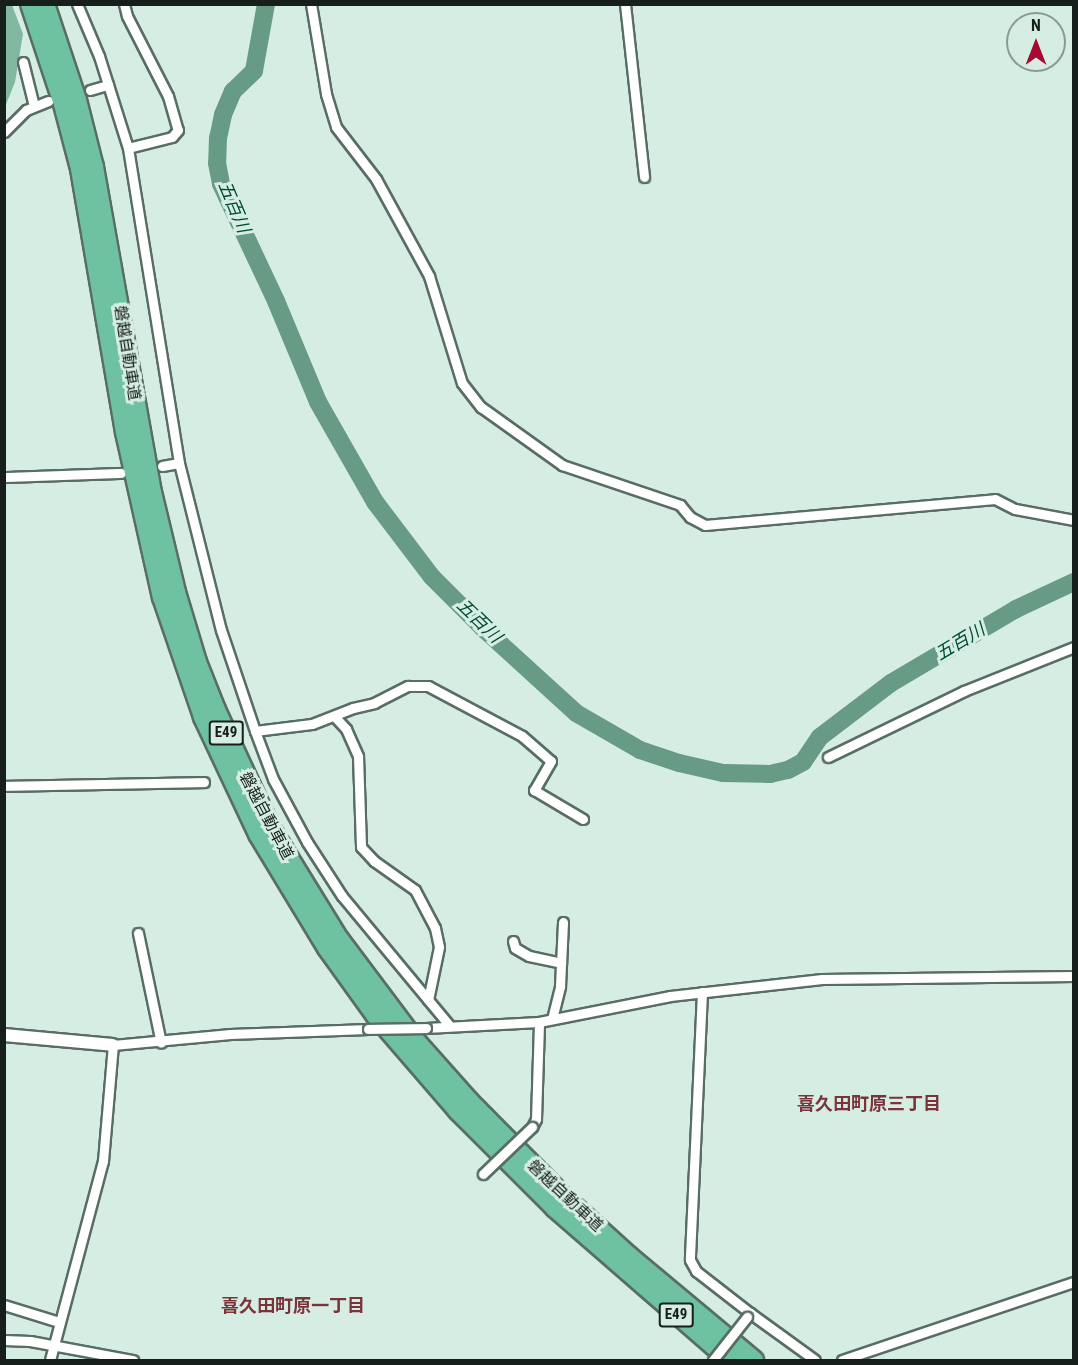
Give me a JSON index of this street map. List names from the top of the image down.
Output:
{
  "streets": {
    "highway": ["磐越自動車道", "E49"]
  },
  "districts": ["喜久田町原三丁目", "喜久田町原一丁目"],
  "water": ["五百川"],
  "north": "top"
}
